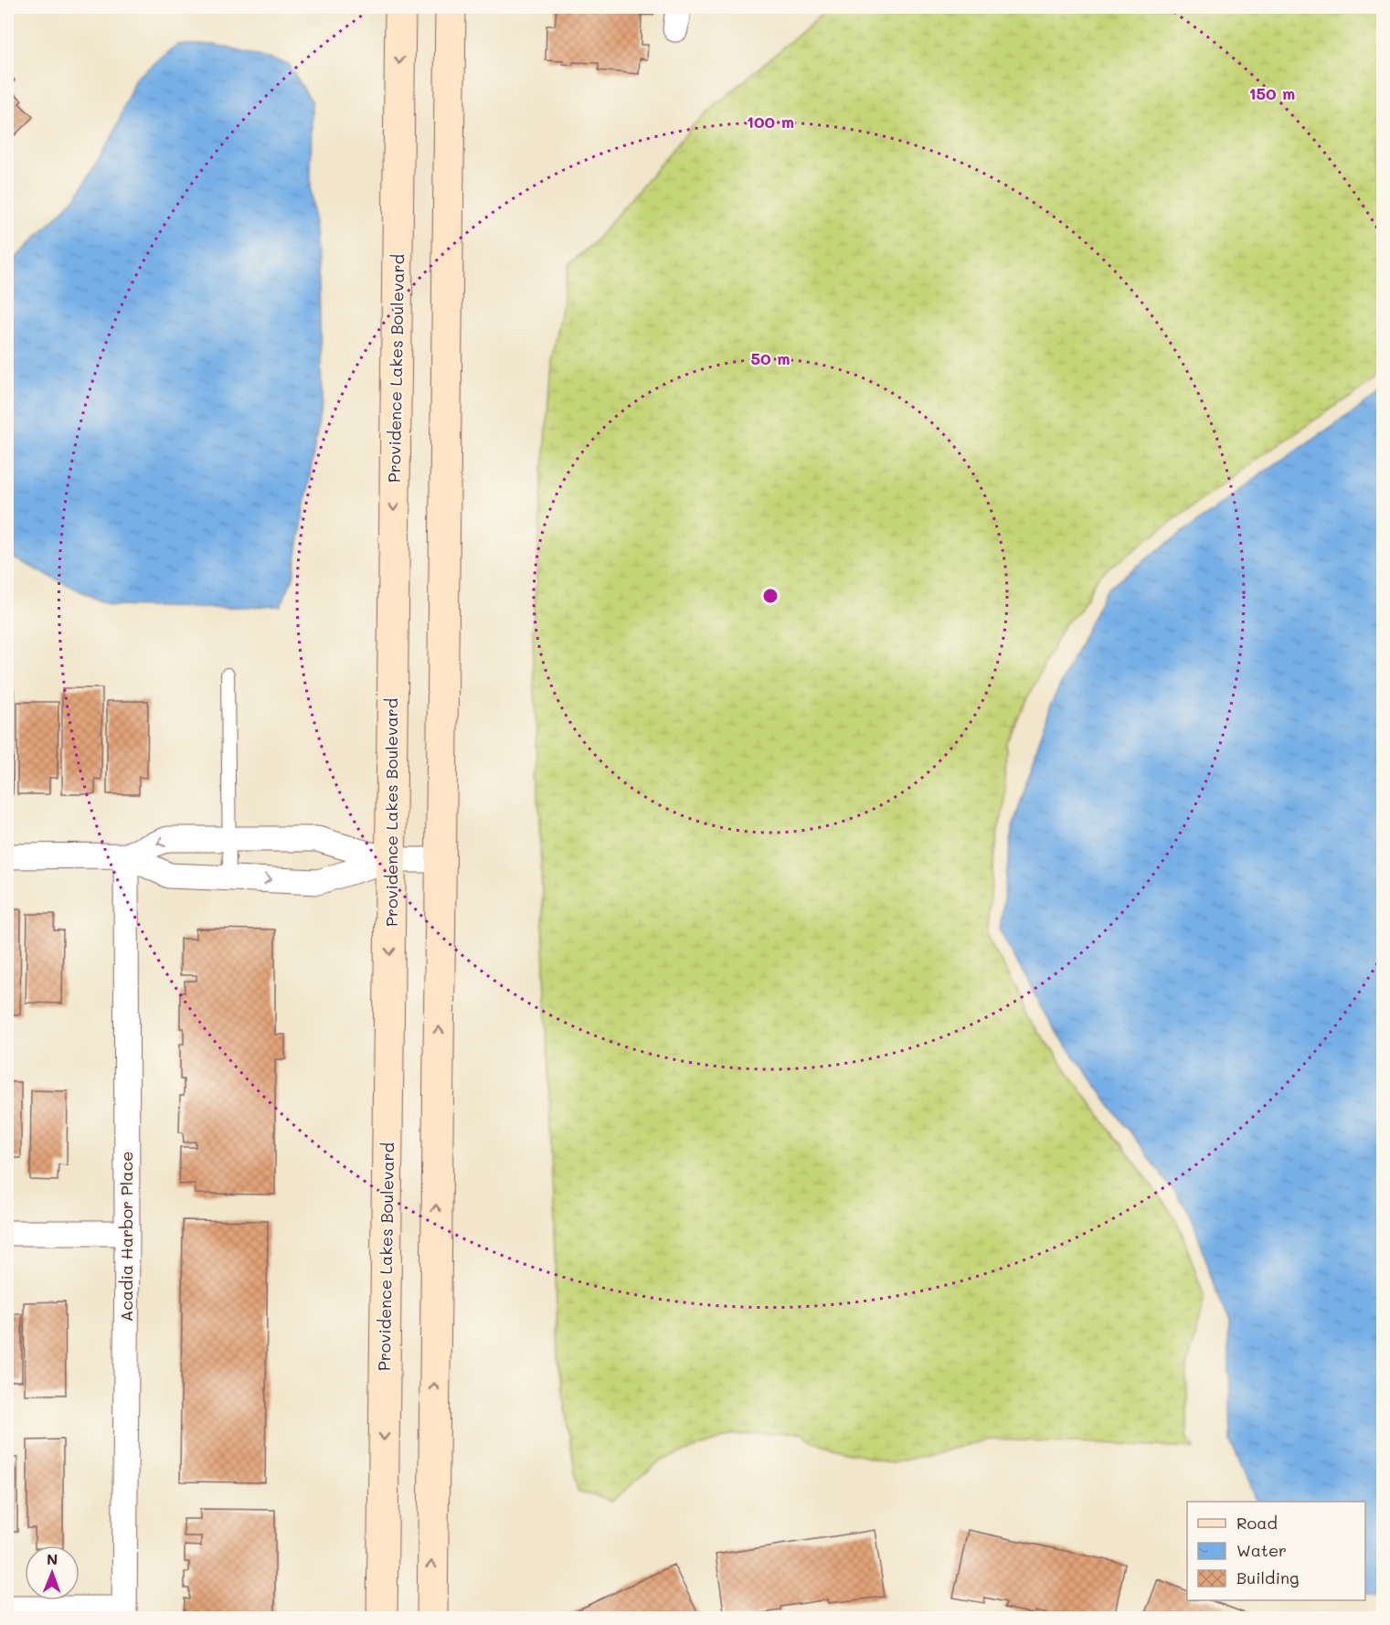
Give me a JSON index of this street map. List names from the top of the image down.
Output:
{
  "streets": {
    "street": ["Providence Lakes Boulevard", "Acadia Harbor Place"]
  },
  "legend": ["Road", "Water", "Building"],
  "north": "top",
  "rings": ["150 m", "100 m", "50 m"]
}
